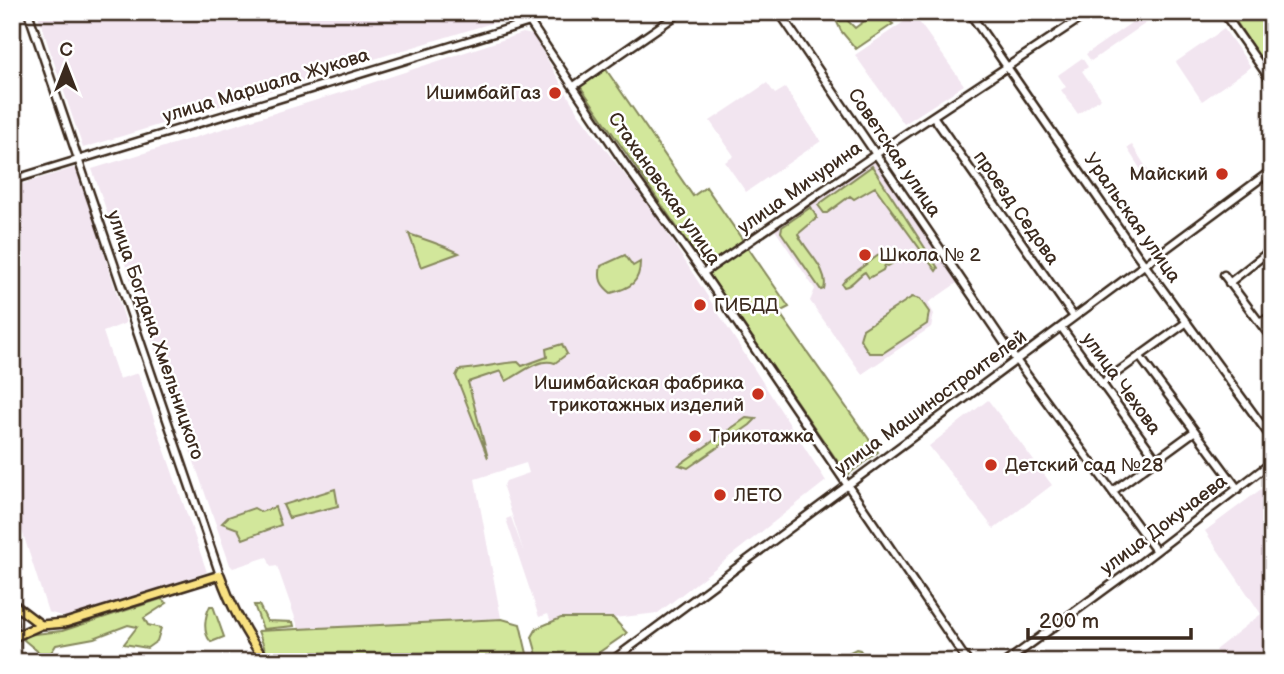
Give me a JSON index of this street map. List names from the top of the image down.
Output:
{
  "streets": {
    "main road": ["улица Богдана Хмельницкого"],
    "street": [
      "улица Маршала Жукова",
      "Советская улица",
      "улица Мичурина",
      "Стахановская улица",
      "проезд Седова",
      "Уральская улица",
      "улица Чехова",
      "улица Машиностроителей",
      "улица Докучаева"
    ]
  },
  "crossings": [
    ["улица Маршала Жукова", "Стахановская улица"],
    ["улица Маршала Жукова", "улица Богдана Хмельницкого"],
    ["Советская улица", "улица Мичурина"],
    ["Советская улица", "улица Машиностроителей"],
    ["Советская улица", "улица Докучаева"],
    ["улица Мичурина", "Стахановская улица"],
    ["улица Мичурина", "проезд Седова"],
    ["улица Мичурина", "Уральская улица"],
    ["Стахановская улица", "улица Машиностроителей"],
    ["проезд Седова", "улица Машиностроителей"],
    ["Уральская улица", "улица Машиностроителей"],
    ["улица Чехова", "улица Машиностроителей"]
  ],
  "places": [
    "ИшимбайГаз",
    "Майский",
    "Школа № 2",
    "ГИБДД",
    "Ишимбайская фабрика трикотажных изделий",
    "Трикотажка",
    "Детский сад №28",
    "ЛЕТО"
  ],
  "scale_bar": "200 m",
  "north": "top"
}
